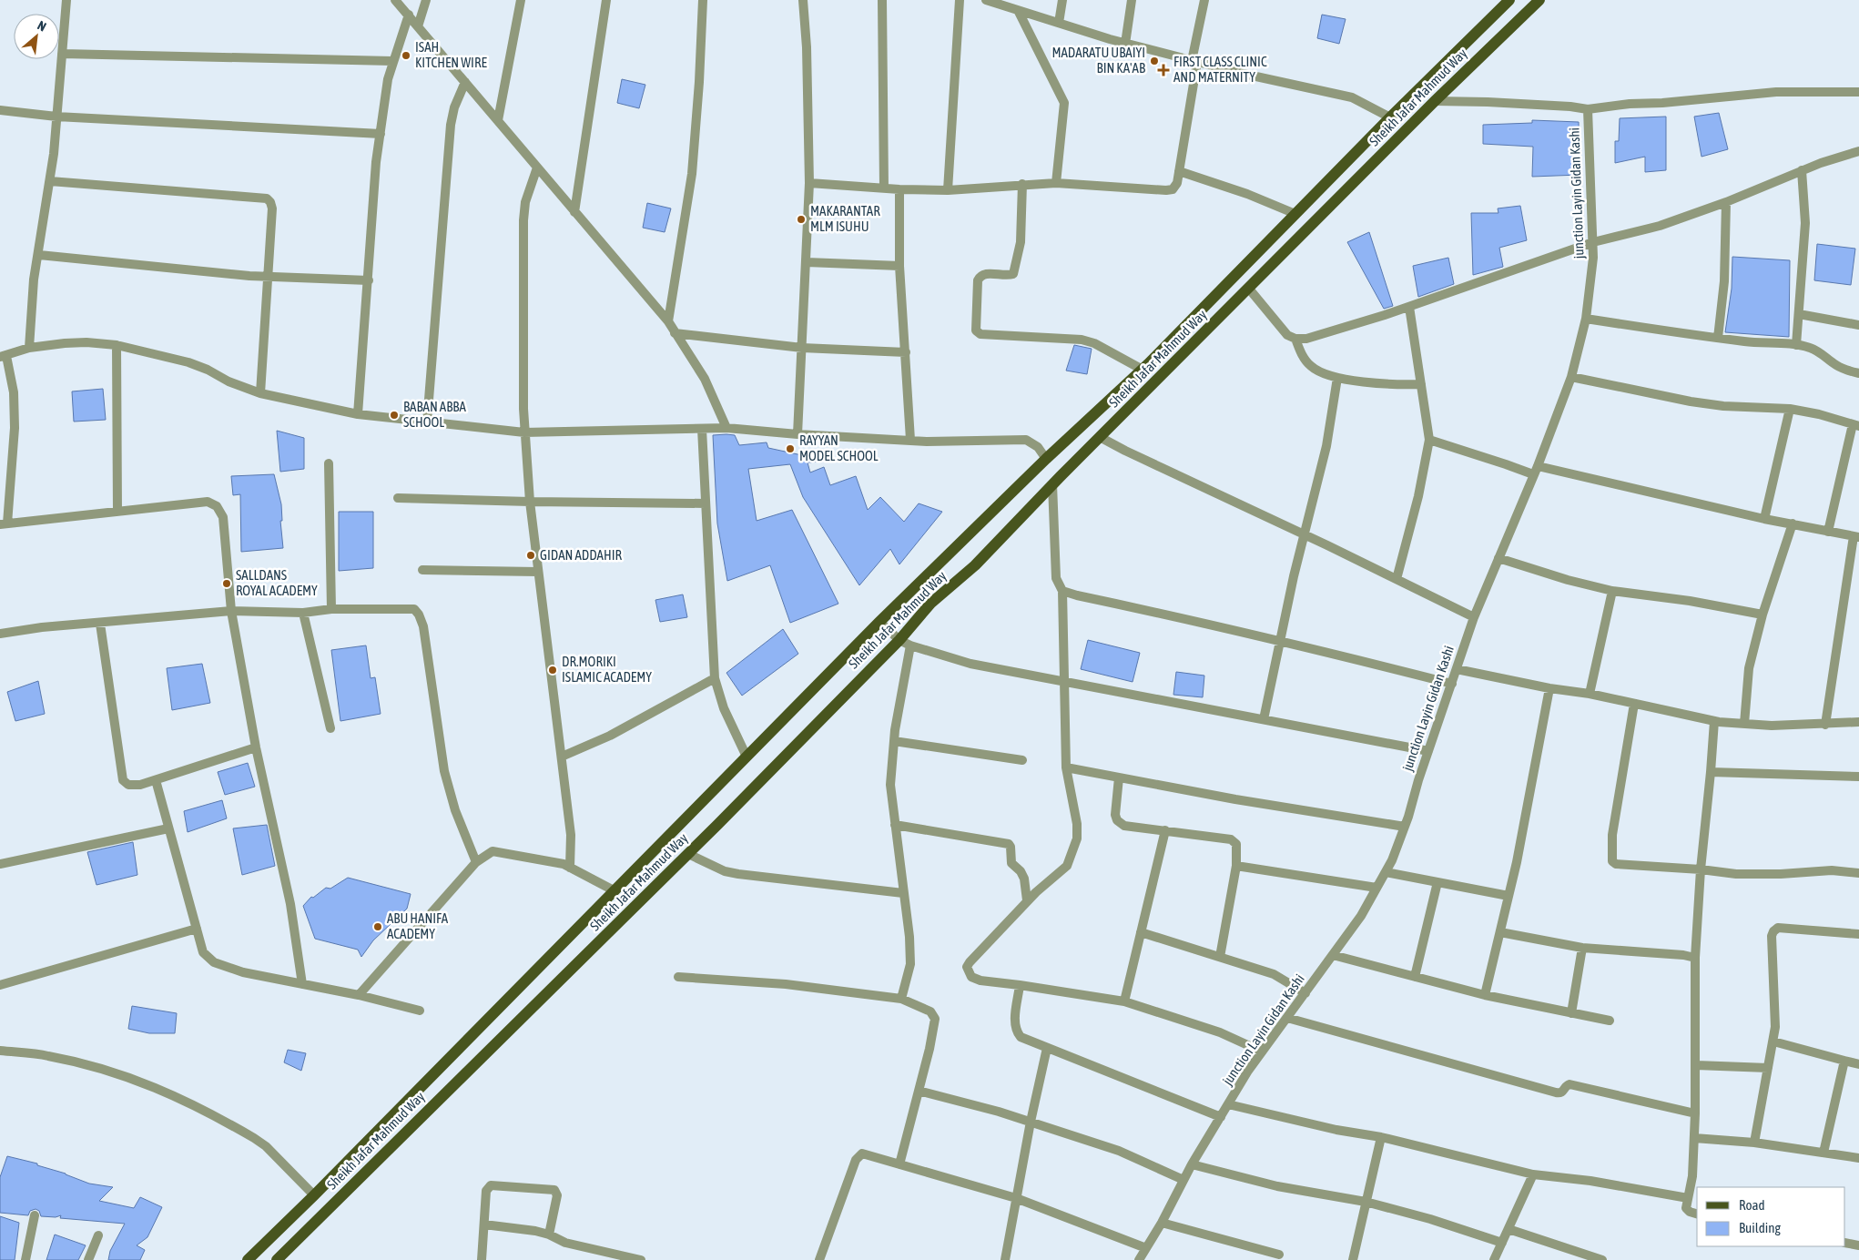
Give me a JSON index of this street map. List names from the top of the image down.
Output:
{
  "streets": {
    "main road": ["Sheikh Jafar Mahmud Way"],
    "street": ["junction Layin Gidan Kashi"]
  },
  "places": {
    "other": [
      "ISAH KITCHEN WIRE",
      "MADARATU UBAIYI BIN KA'AB",
      "MAKARANTAR MLM ISUHU",
      "BABAN ABBA SCHOOL",
      "RAYYAN MODEL SCHOOL",
      "GIDAN ADDAHIR",
      "SALLDANS ROYAL ACADEMY",
      "DR.MORIKI ISLAMIC ACADEMY",
      "ABU HANIFA ACADEMY"
    ],
    "health": ["FIRST CLASS CLINIC AND MATERNITY"]
  },
  "legend": ["Road", "Building"],
  "north": "top right"
}
